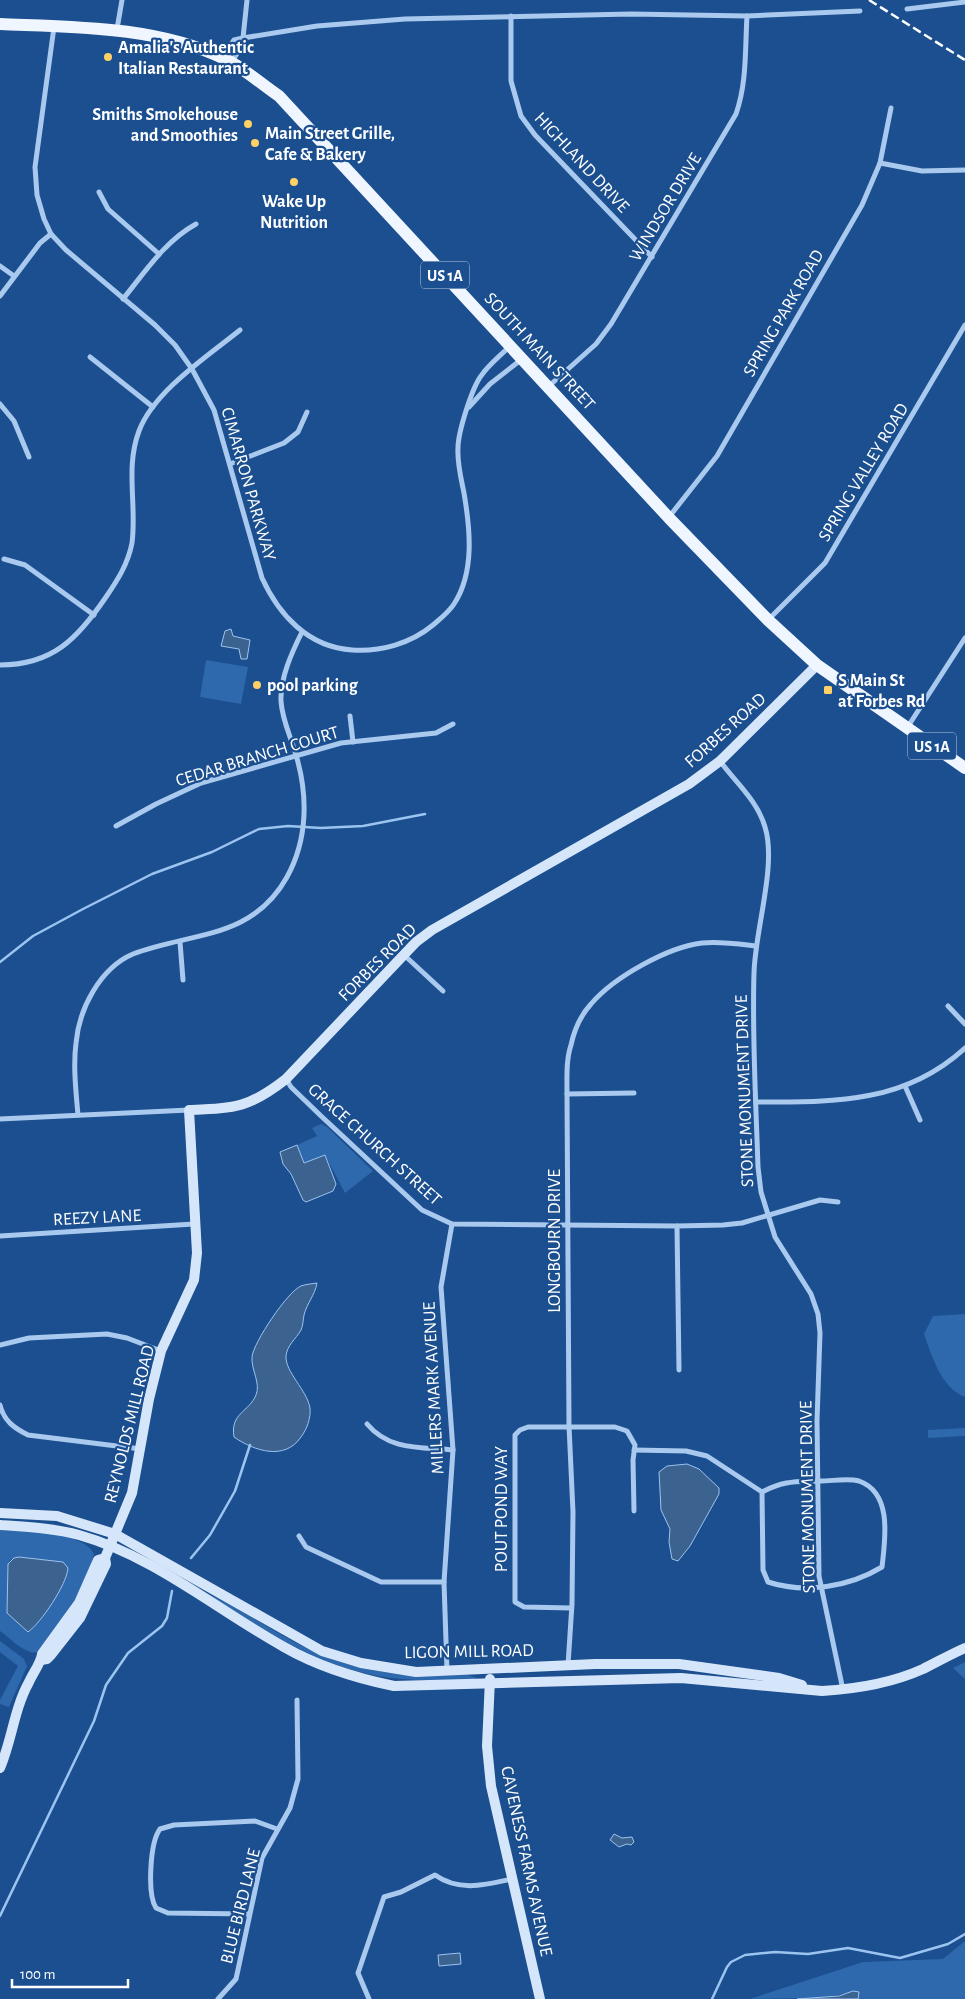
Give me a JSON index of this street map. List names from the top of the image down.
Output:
{
  "streets": {
    "main road": [
      "US 1A",
      "SOUTH MAIN STREET",
      "FORBES ROAD",
      "REYNOLDS MILL ROAD",
      "LIGON MILL ROAD",
      "CAVENESS FARMS AVENUE"
    ],
    "street": [
      "HIGHLAND DRIVE",
      "WINDSOR DRIVE",
      "SPRING PARK ROAD",
      "SPRING VALLEY ROAD",
      "CIMARRON PARKWAY",
      "CEDAR BRANCH COURT",
      "STONE MONUMENT DRIVE",
      "GRACE CHURCH STREET",
      "REEZY LANE",
      "LONGBOURN DRIVE",
      "MILLERS MARK AVENUE",
      "POUT POND WAY",
      "BLUE BIRD LANE"
    ]
  },
  "crossings": [
    ["HIGHLAND DRIVE", "WINDSOR DRIVE"],
    ["WINDSOR DRIVE", "SOUTH MAIN STREET"],
    ["SPRING PARK ROAD", "SOUTH MAIN STREET"],
    ["SOUTH MAIN STREET", "SPRING VALLEY ROAD"],
    ["SOUTH MAIN STREET", "CIMARRON PARKWAY"],
    ["SOUTH MAIN STREET", "FORBES ROAD"],
    ["FORBES ROAD", "STONE MONUMENT DRIVE"],
    ["FORBES ROAD", "GRACE CHURCH STREET"],
    ["FORBES ROAD", "REYNOLDS MILL ROAD"],
    ["STONE MONUMENT DRIVE", "GRACE CHURCH STREET"],
    ["STONE MONUMENT DRIVE", "LONGBOURN DRIVE"],
    ["STONE MONUMENT DRIVE", "LIGON MILL ROAD"],
    ["GRACE CHURCH STREET", "LONGBOURN DRIVE"],
    ["GRACE CHURCH STREET", "MILLERS MARK AVENUE"],
    ["REEZY LANE", "REYNOLDS MILL ROAD"],
    ["LONGBOURN DRIVE", "POUT POND WAY"],
    ["LONGBOURN DRIVE", "LIGON MILL ROAD"],
    ["MILLERS MARK AVENUE", "LIGON MILL ROAD"],
    ["REYNOLDS MILL ROAD", "LIGON MILL ROAD"],
    ["LIGON MILL ROAD", "CAVENESS FARMS AVENUE"]
  ],
  "places": {
    "other": [
      "Amalia's Authentic Italian Restaurant",
      "Smiths Smokehouse and Smoothies",
      "Main Street Grille, Cafe & Bakery",
      "Wake Up Nutrition",
      "pool parking"
    ],
    "transit": ["S Main St at Forbes Rd"]
  },
  "scale_bar": "100 m"
}
